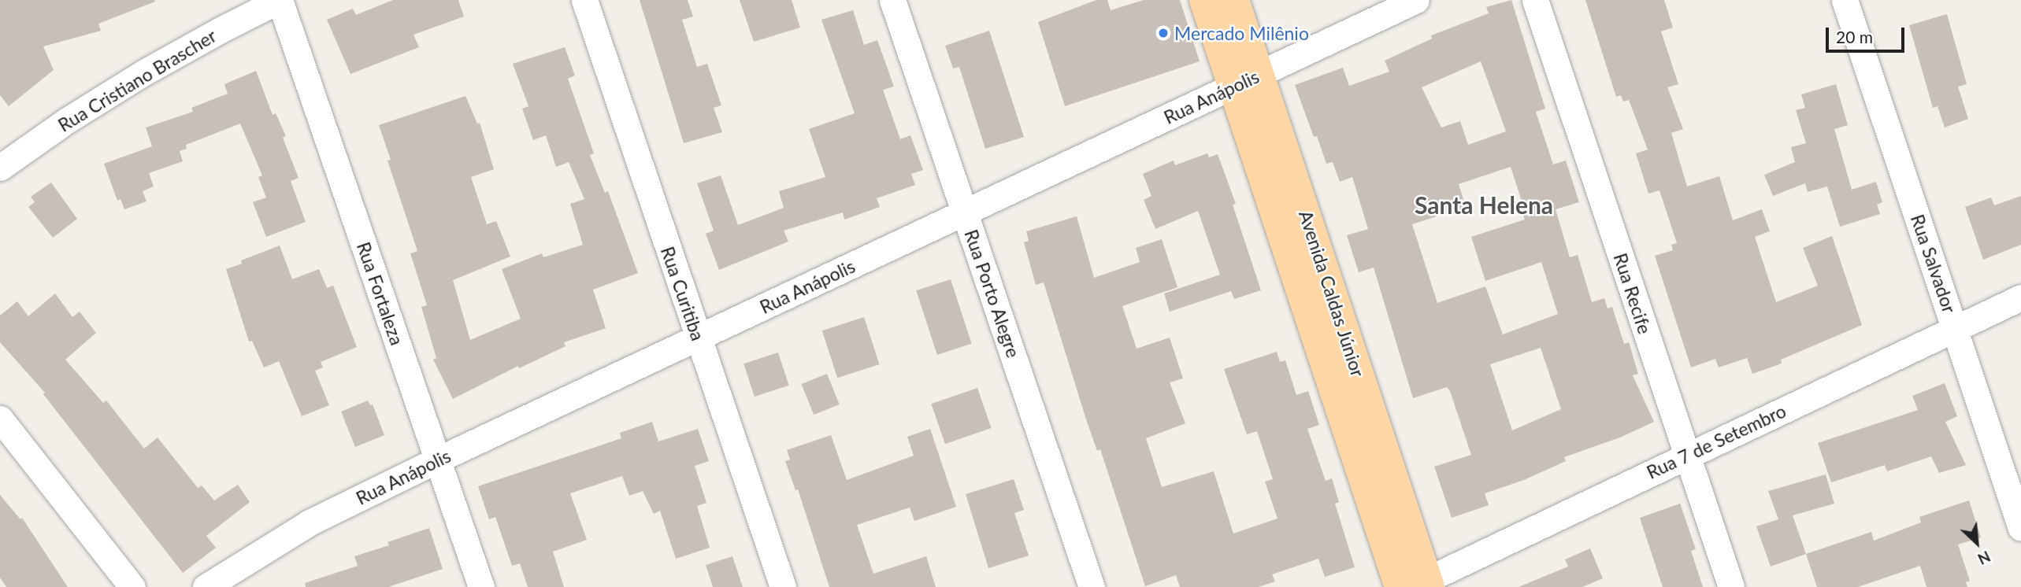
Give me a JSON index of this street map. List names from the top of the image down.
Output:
{
  "streets": {
    "main road": ["Avenida Caldas Júnior"],
    "street": [
      "Rua Cristiano Brascher",
      "Rua Anápolis",
      "Rua Salvador",
      "Rua Fortaleza",
      "Rua Curitiba",
      "Rua Porto Alegre",
      "Rua Recife",
      "Rua 7 de Setembro"
    ]
  },
  "crossings": [
    ["Rua Cristiano Brascher", "Rua Fortaleza"],
    ["Rua Anápolis", "Rua Fortaleza"],
    ["Rua Anápolis", "Rua Curitiba"],
    ["Rua Anápolis", "Rua Porto Alegre"],
    ["Rua Anápolis", "Avenida Caldas Júnior"],
    ["Rua Salvador", "Rua 7 de Setembro"],
    ["Avenida Caldas Júnior", "Rua 7 de Setembro"],
    ["Rua Recife", "Rua 7 de Setembro"]
  ],
  "districts": ["Santa Helena"],
  "places": ["Mercado Milênio"],
  "scale_bar": "20 m",
  "north": "bottom right"
}
